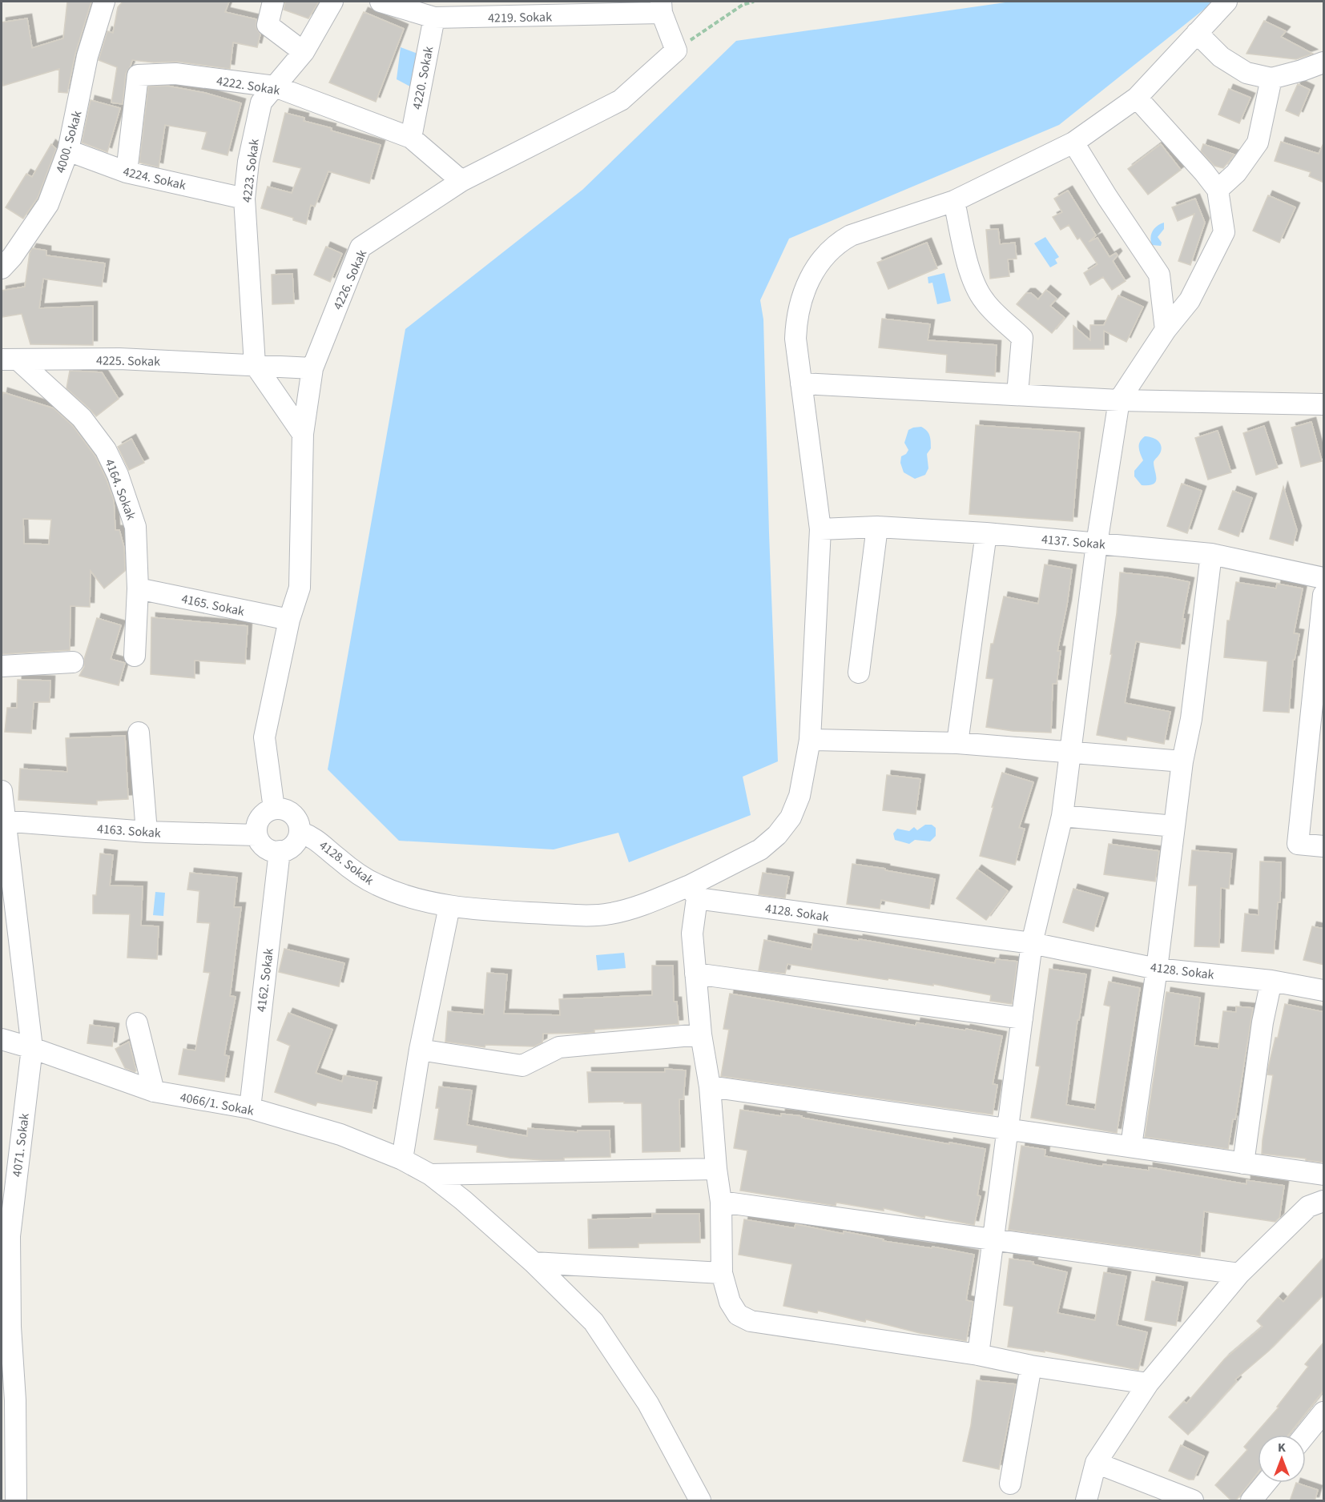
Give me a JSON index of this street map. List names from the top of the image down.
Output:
{
  "streets": {
    "street": [
      "4219. Sokak",
      "4220. Sokak",
      "4222. Sokak",
      "4000. Sokak",
      "4223. Sokak",
      "4224. Sokak",
      "4226. Sokak",
      "4225. Sokak",
      "4164. Sokak",
      "4137. Sokak",
      "4165. Sokak",
      "4163. Sokak",
      "4128. Sokak",
      "4162. Sokak",
      "4066/1. Sokak",
      "4071. Sokak"
    ]
  },
  "crossings": [
    ["4219. Sokak", "4220. Sokak"],
    ["4220. Sokak", "4222. Sokak"],
    ["4222. Sokak", "4223. Sokak"],
    ["4222. Sokak", "4224. Sokak"],
    ["4222. Sokak", "4226. Sokak"],
    ["4000. Sokak", "4224. Sokak"],
    ["4223. Sokak", "4224. Sokak"],
    ["4223. Sokak", "4225. Sokak"],
    ["4226. Sokak", "4225. Sokak"],
    ["4226. Sokak", "4165. Sokak"],
    ["4225. Sokak", "4164. Sokak"],
    ["4164. Sokak", "4165. Sokak"],
    ["4163. Sokak", "4128. Sokak"],
    ["4163. Sokak", "4162. Sokak"],
    ["4163. Sokak", "4071. Sokak"],
    ["4128. Sokak", "4162. Sokak"],
    ["4162. Sokak", "4066/1. Sokak"],
    ["4066/1. Sokak", "4071. Sokak"]
  ],
  "north": "top"
}
